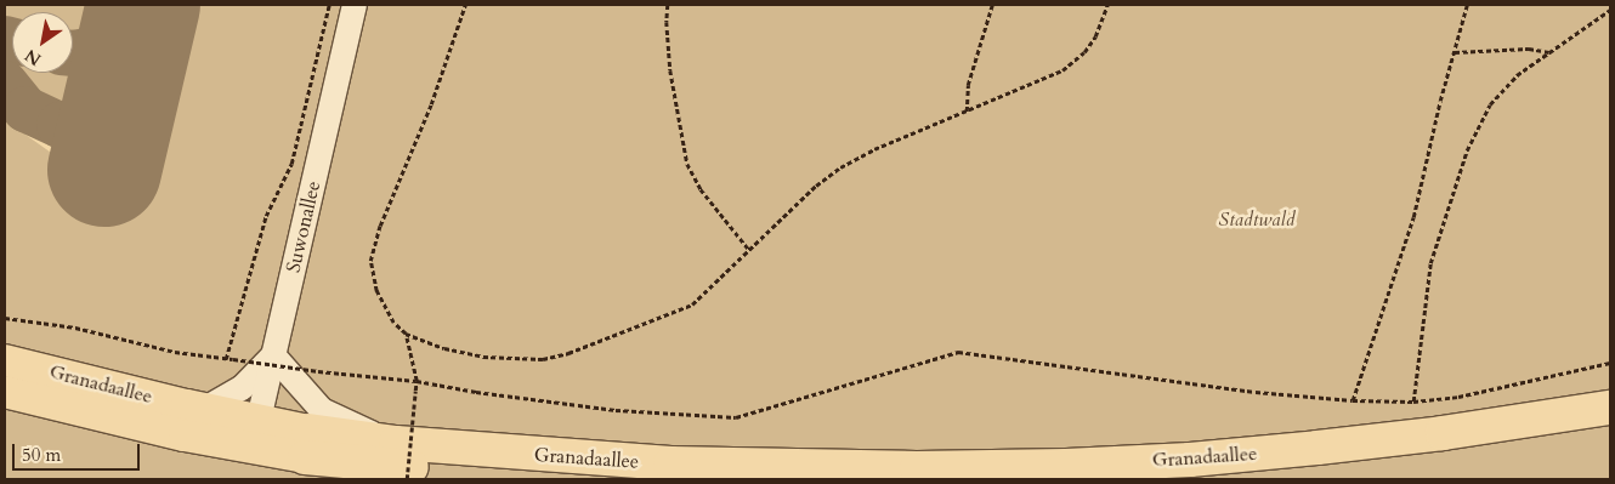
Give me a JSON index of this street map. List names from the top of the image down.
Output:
{
  "streets": {
    "highway": ["Granadaallee"],
    "street": ["Suwonallee"]
  },
  "crossings": [
    ["Suwonallee", "Granadaallee"]
  ],
  "parks": ["Stadtwald"],
  "scale_bar": "50 m",
  "north": "bottom left"
}
